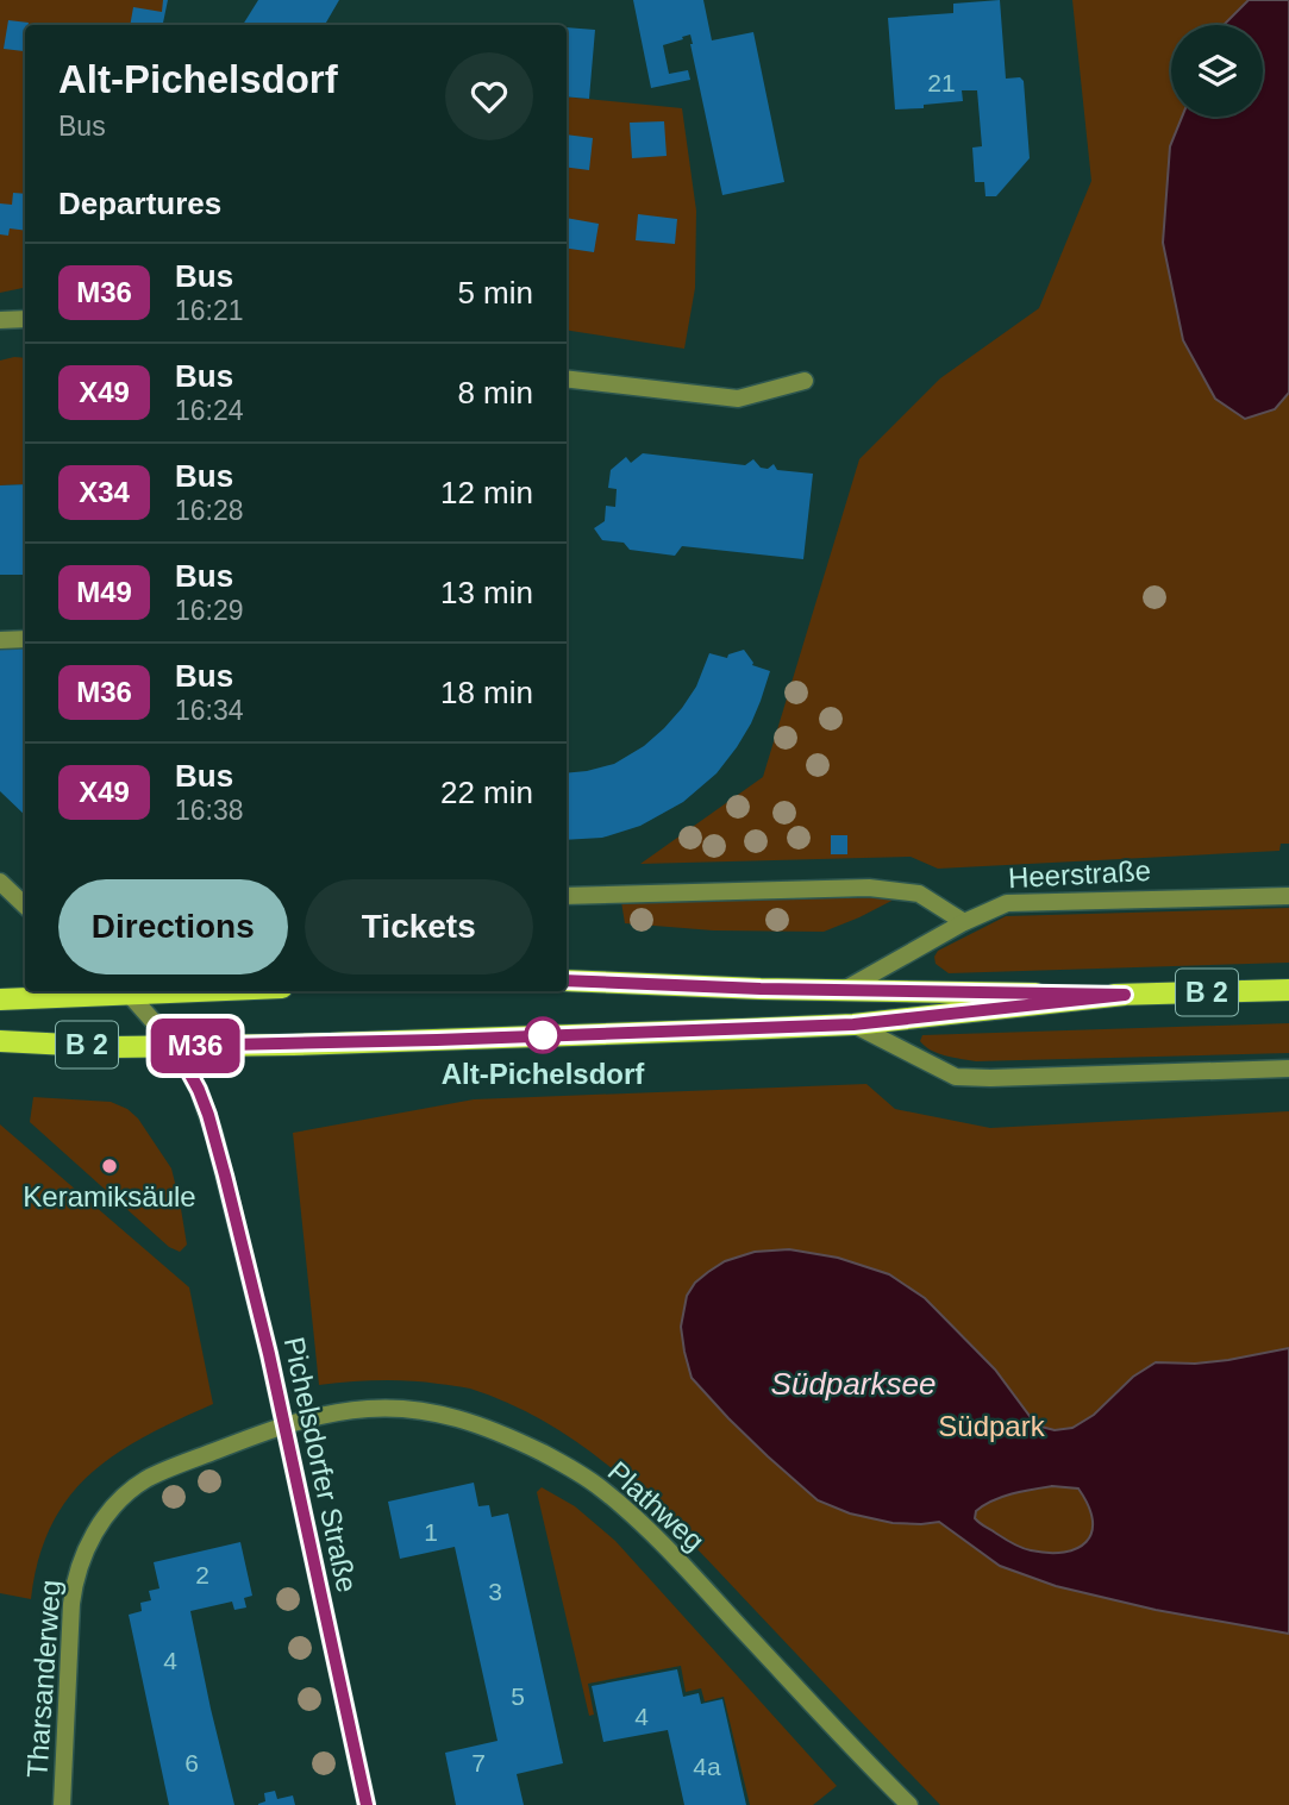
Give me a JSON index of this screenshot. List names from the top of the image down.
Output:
{
  "streets": {
    "main road": ["Heerstraße", "B 2"],
    "street": ["Pichelsdorfer Straße", "Plathweg", "Tharsanderweg"]
  },
  "crossings": [
    ["Heerstraße", "Pichelsdorfer Straße"],
    ["Pichelsdorfer Straße", "Plathweg"],
    ["Pichelsdorfer Straße", "Tharsanderweg"],
    ["Plathweg", "Tharsanderweg"]
  ],
  "water": ["Südparksee"],
  "parks": ["Südpark"],
  "places": ["Alt-Pichelsdorf", "Keramiksäule"],
  "lines": ["bus line M36"],
  "house_numbers": [
    "21",
    "1",
    "2",
    "3",
    "4",
    "5",
    "4",
    "6",
    "7",
    "4a"
  ],
  "page": {
    "on_map": "M36",
    "heading": [
      ["Alt-Pichelsdorf", "Bus"],
      "Departures"
    ],
    "list": [
      {
        "mark": "M36",
        "name": "Bus",
        "note": "16:21",
        "value": "5 min"
      },
      {
        "mark": "X49",
        "name": "Bus",
        "note": "16:24",
        "value": "8 min"
      },
      {
        "mark": "X34",
        "name": "Bus",
        "note": "16:28",
        "value": "12 min"
      },
      {
        "mark": "M49",
        "name": "Bus",
        "note": "16:29",
        "value": "13 min"
      },
      {
        "mark": "M36",
        "name": "Bus",
        "note": "16:34",
        "value": "18 min"
      },
      {
        "mark": "X49",
        "name": "Bus",
        "note": "16:38",
        "value": "22 min"
      }
    ],
    "buttons": ["Directions", "Tickets"]
  }
}
